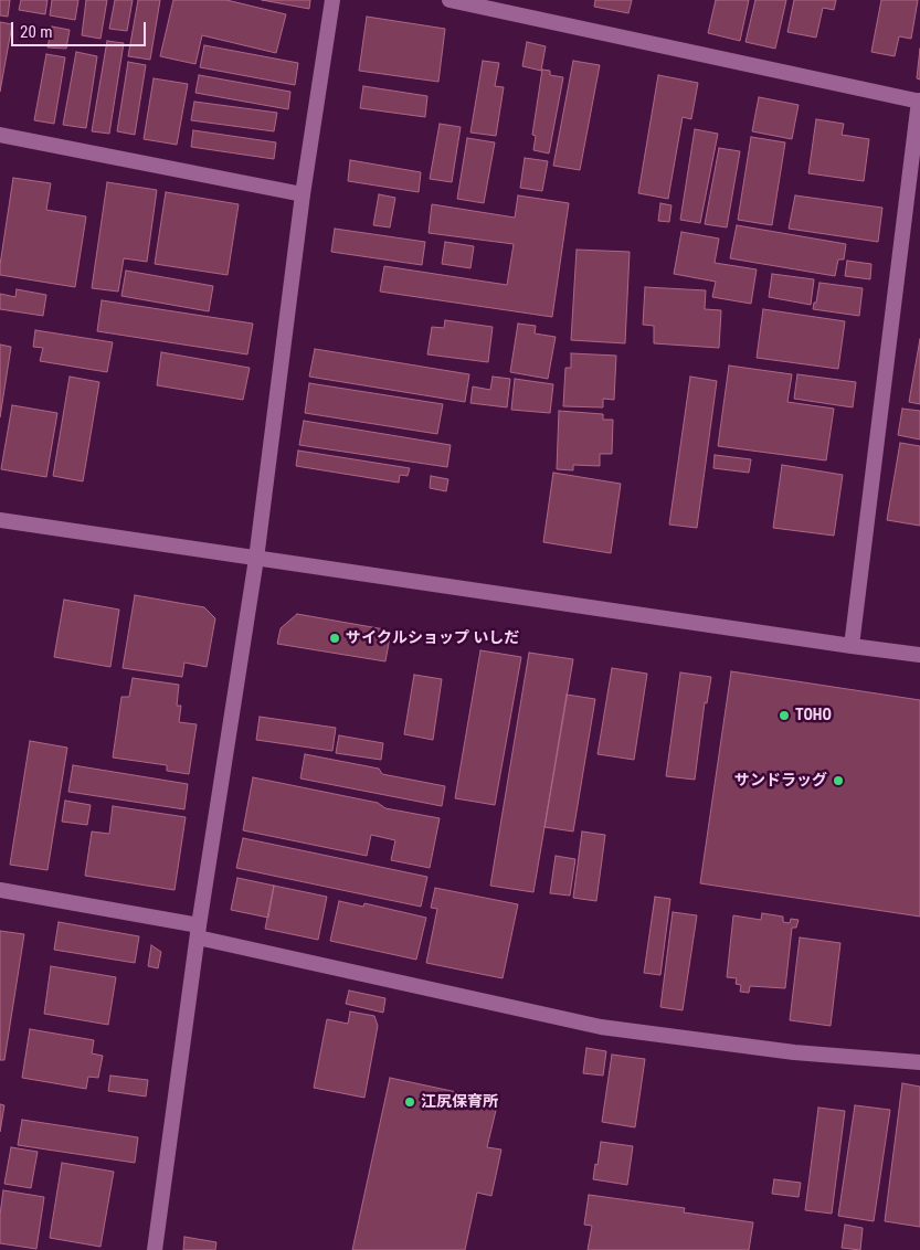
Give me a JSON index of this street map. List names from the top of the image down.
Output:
{
  "places": [
    "サイクルショップ いしだ",
    "TOHO",
    "サンドラッグ",
    "江尻保育所"
  ],
  "scale_bar": "20 m"
}
